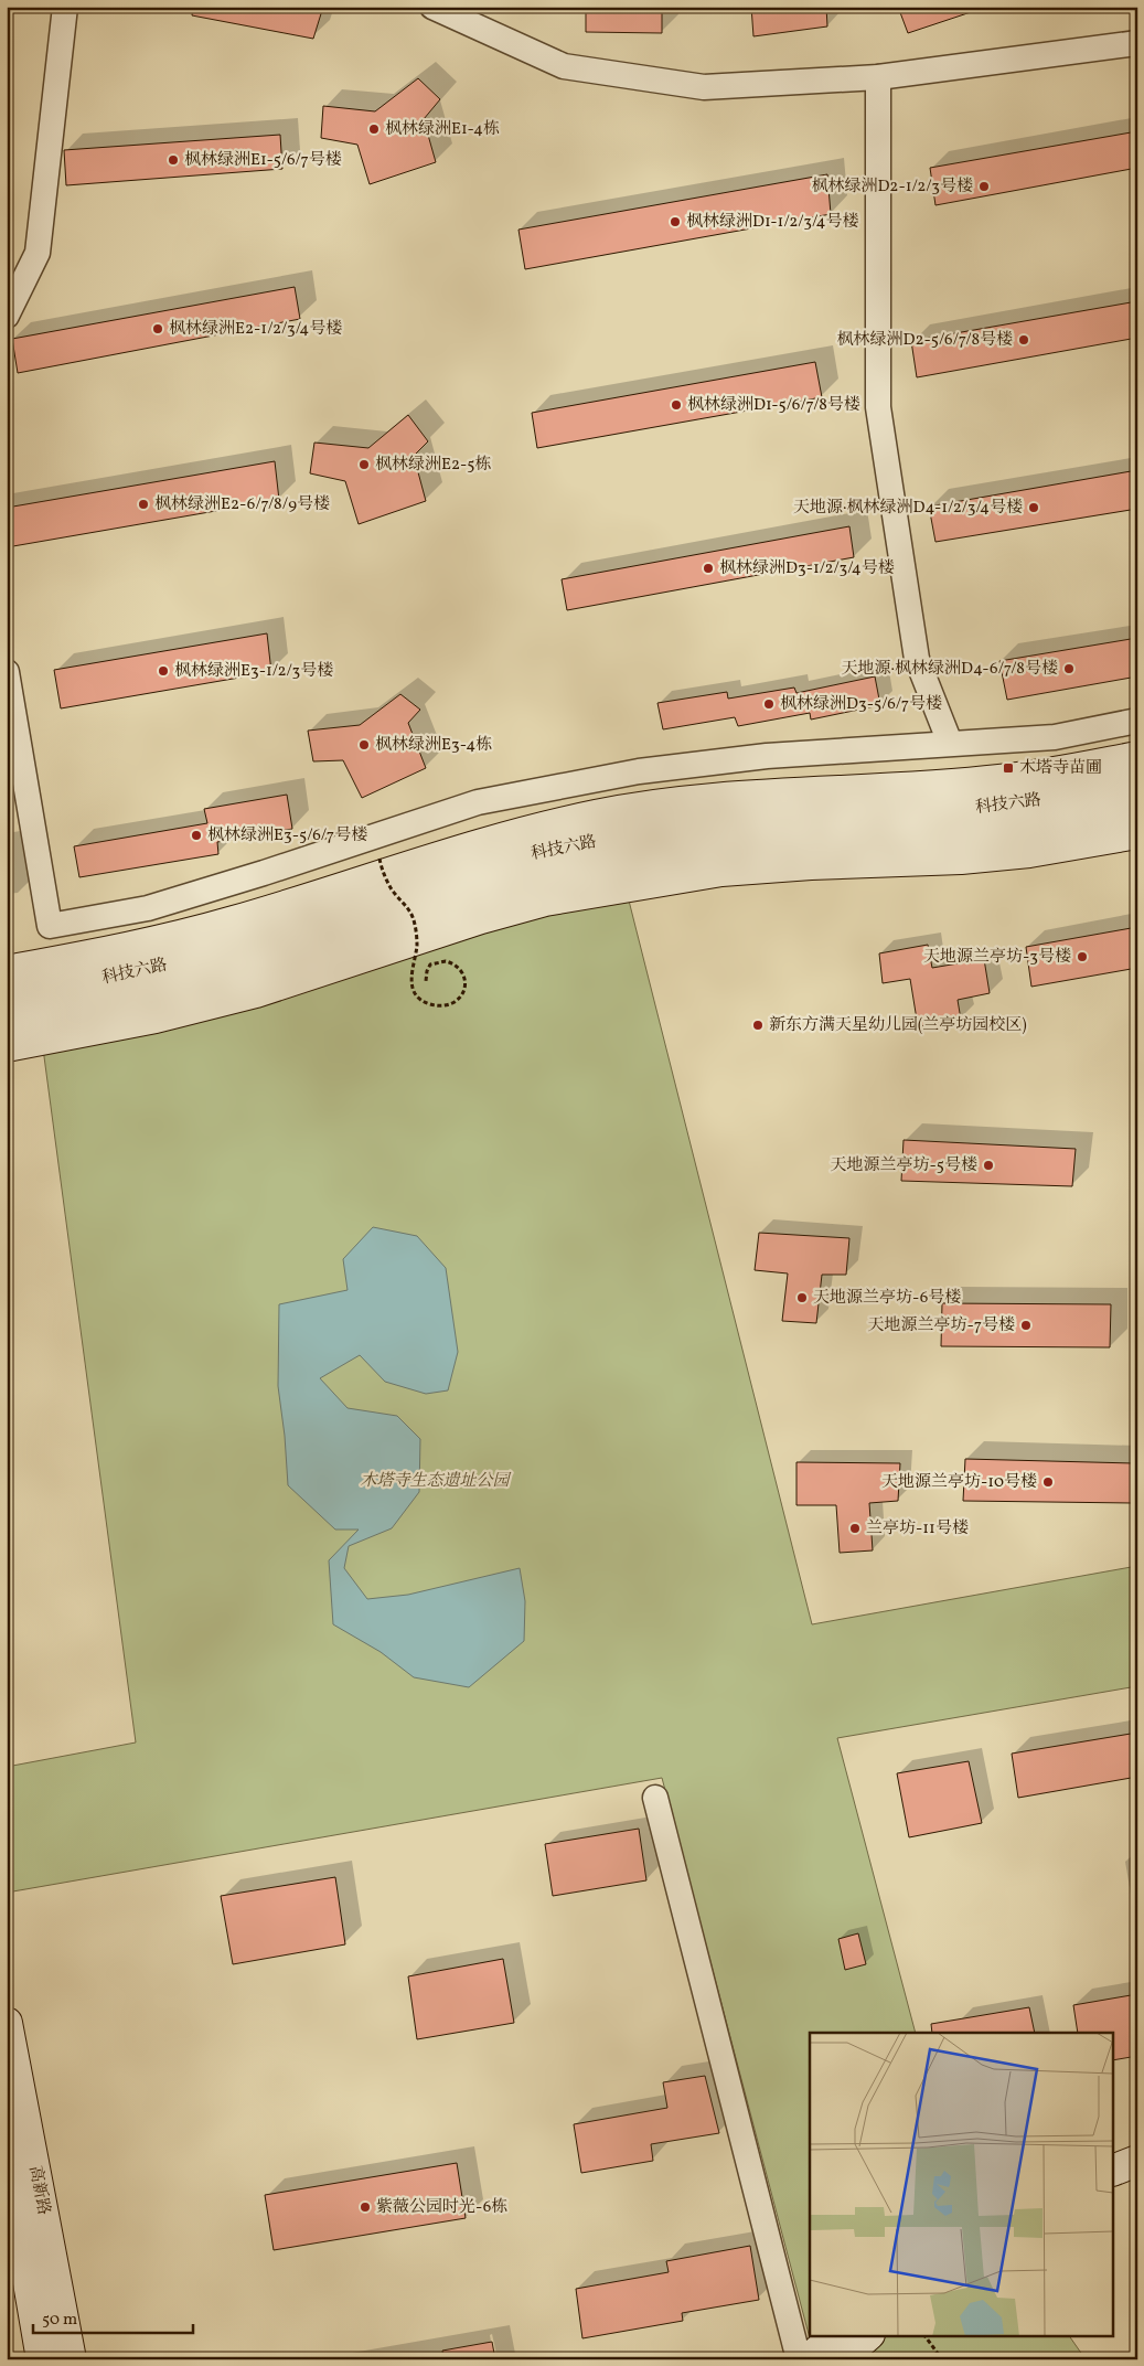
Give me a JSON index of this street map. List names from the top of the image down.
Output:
{
  "streets": {
    "main road": ["科技六路", "高新路"]
  },
  "parks": ["木塔寺生态遗址公园"],
  "places": {
    "other": [
      "枫林绿洲E1-4栋",
      "枫林绿洲E1-5/6/7号楼",
      "枫林绿洲D2-1/2/3号楼",
      "枫林绿洲D1-1/2/3/4号楼",
      "枫林绿洲E2-1/2/3/4号楼",
      "枫林绿洲D2-5/6/7/8号楼",
      "枫林绿洲D1-5/6/7/8号楼",
      "枫林绿洲E2-5栋",
      "枫林绿洲E2-6/7/8/9号楼",
      "天地源·枫林绿洲D4-1/2/3/4号楼",
      "枫林绿洲D3-1/2/3/4号楼",
      "天地源·枫林绿洲D4-6/7/8号楼",
      "枫林绿洲E3-1/2/3号楼",
      "枫林绿洲D3-5/6/7号楼",
      "枫林绿洲E3-4栋",
      "枫林绿洲E3-5/6/7号楼",
      "天地源兰亭坊-3号楼",
      "新东方满天星幼儿园(兰亭坊园校区)",
      "天地源兰亭坊-5号楼",
      "天地源兰亭坊-6号楼",
      "天地源兰亭坊-7号楼",
      "天地源兰亭坊-10号楼",
      "兰亭坊-11号楼",
      "紫薇公园时光-6栋"
    ],
    "transit": ["木塔寺苗圃"]
  },
  "scale_bar": "50 m"
}
